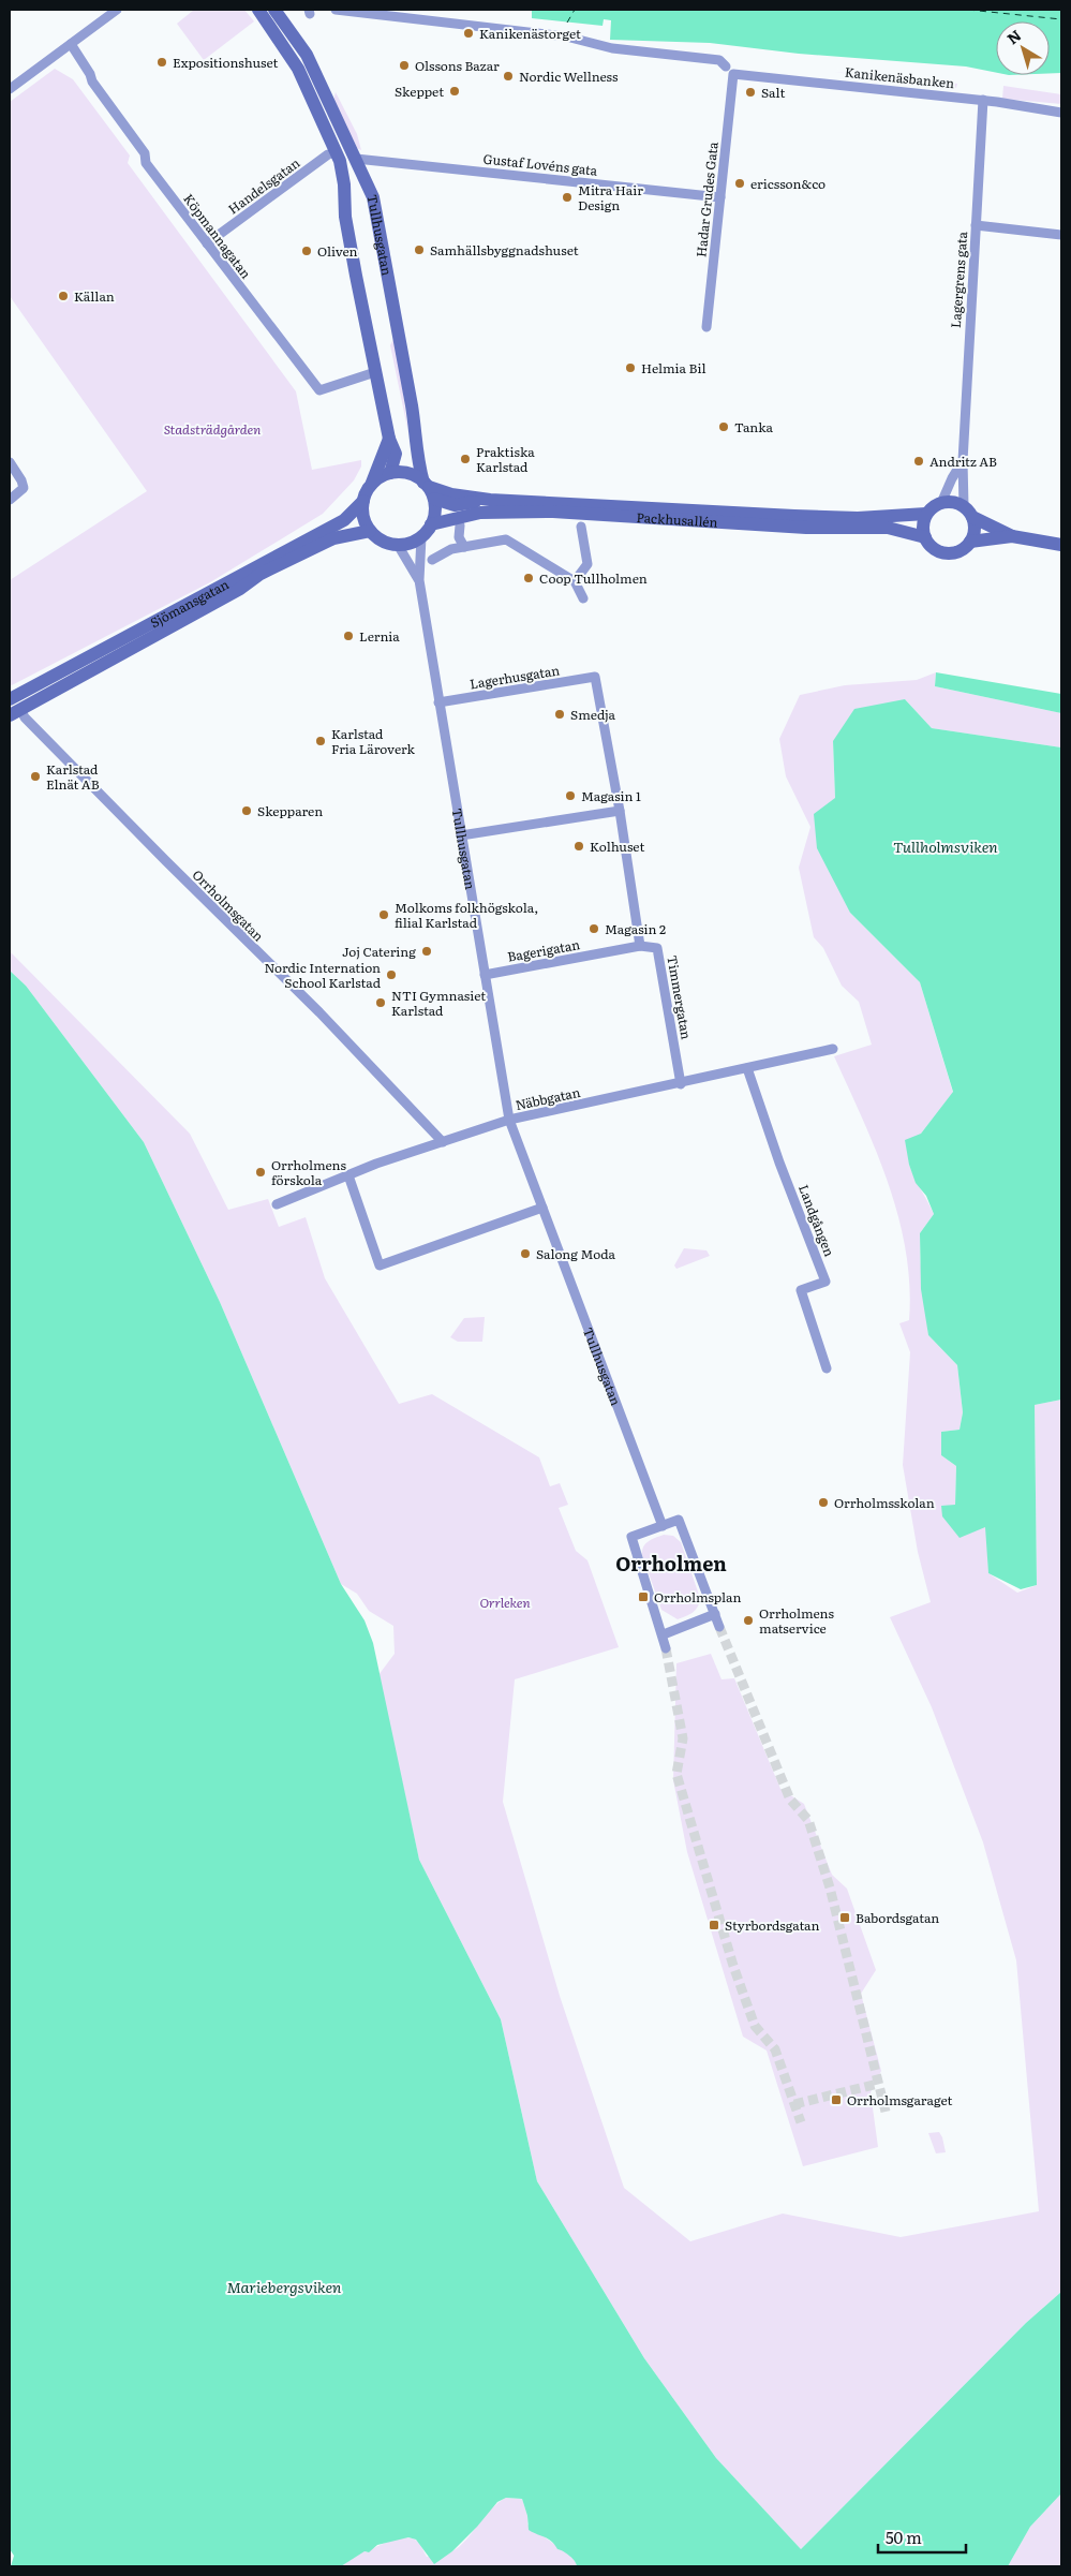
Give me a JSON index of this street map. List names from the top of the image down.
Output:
{
  "streets": {
    "street": [
      "Kanikenäsbanken",
      "Gustaf Lovéns gata",
      "Handelsgatan",
      "Hadar Grudes Gata",
      "Köpmannagatan",
      "Tullhusgatan",
      "Lagergrens gata",
      "Packhusallén",
      "Sjömansgatan",
      "Lagerhusgatan",
      "Orrholmsgatan",
      "Bagerigatan",
      "Timmergatan",
      "Näbbgatan",
      "Landgången"
    ]
  },
  "crossings": [
    ["Kanikenäsbanken", "Hadar Grudes Gata"],
    ["Kanikenäsbanken", "Lagergrens gata"],
    ["Gustaf Lovéns gata", "Hadar Grudes Gata"],
    ["Gustaf Lovéns gata", "Tullhusgatan"],
    ["Handelsgatan", "Köpmannagatan"],
    ["Handelsgatan", "Tullhusgatan"],
    ["Köpmannagatan", "Tullhusgatan"],
    ["Tullhusgatan", "Packhusallén"],
    ["Tullhusgatan", "Sjömansgatan"],
    ["Tullhusgatan", "Lagerhusgatan"],
    ["Tullhusgatan", "Bagerigatan"],
    ["Tullhusgatan", "Näbbgatan"],
    ["Lagergrens gata", "Packhusallén"],
    ["Packhusallén", "Sjömansgatan"],
    ["Sjömansgatan", "Orrholmsgatan"],
    ["Orrholmsgatan", "Näbbgatan"],
    ["Bagerigatan", "Timmergatan"],
    ["Timmergatan", "Näbbgatan"],
    ["Näbbgatan", "Landgången"]
  ],
  "districts": ["Orrholmen"],
  "water": ["Tullholmsviken", "Mariebergsviken"],
  "parks": ["Stadsträdgården", "Orrleken"],
  "places": {
    "other": [
      "Kanikenästorget",
      "Expositionshuset",
      "Olssons Bazar",
      "Nordic Wellness",
      "Skeppet",
      "Salt",
      "ericsson&co",
      "Mitra Hair Design",
      "Samhällsbyggnadshuset",
      "Oliven",
      "Källan",
      "Helmia Bil",
      "Tanka",
      "Praktiska Karlstad",
      "Andritz AB",
      "Coop Tullholmen",
      "Lernia",
      "Smedja",
      "Karlstad Fria Läroverk",
      "Karlstad Elnät AB",
      "Magasin 1",
      "Skepparen",
      "Kolhuset",
      "Molkoms folkhögskola, filial Karlstad",
      "Magasin 2",
      "Joj Catering",
      "Nordic Internation School Karlstad",
      "NTI Gymnasiet Karlstad",
      "Orrholmens förskola",
      "Salong Moda",
      "Orrholmsskolan",
      "Orrholmens matservice"
    ],
    "transit": [
      "Orrholmsplan",
      "Babordsgatan",
      "Styrbordsgatan",
      "Orrholmsgaraget"
    ]
  },
  "scale_bar": "50 m",
  "north": "top left"
}
